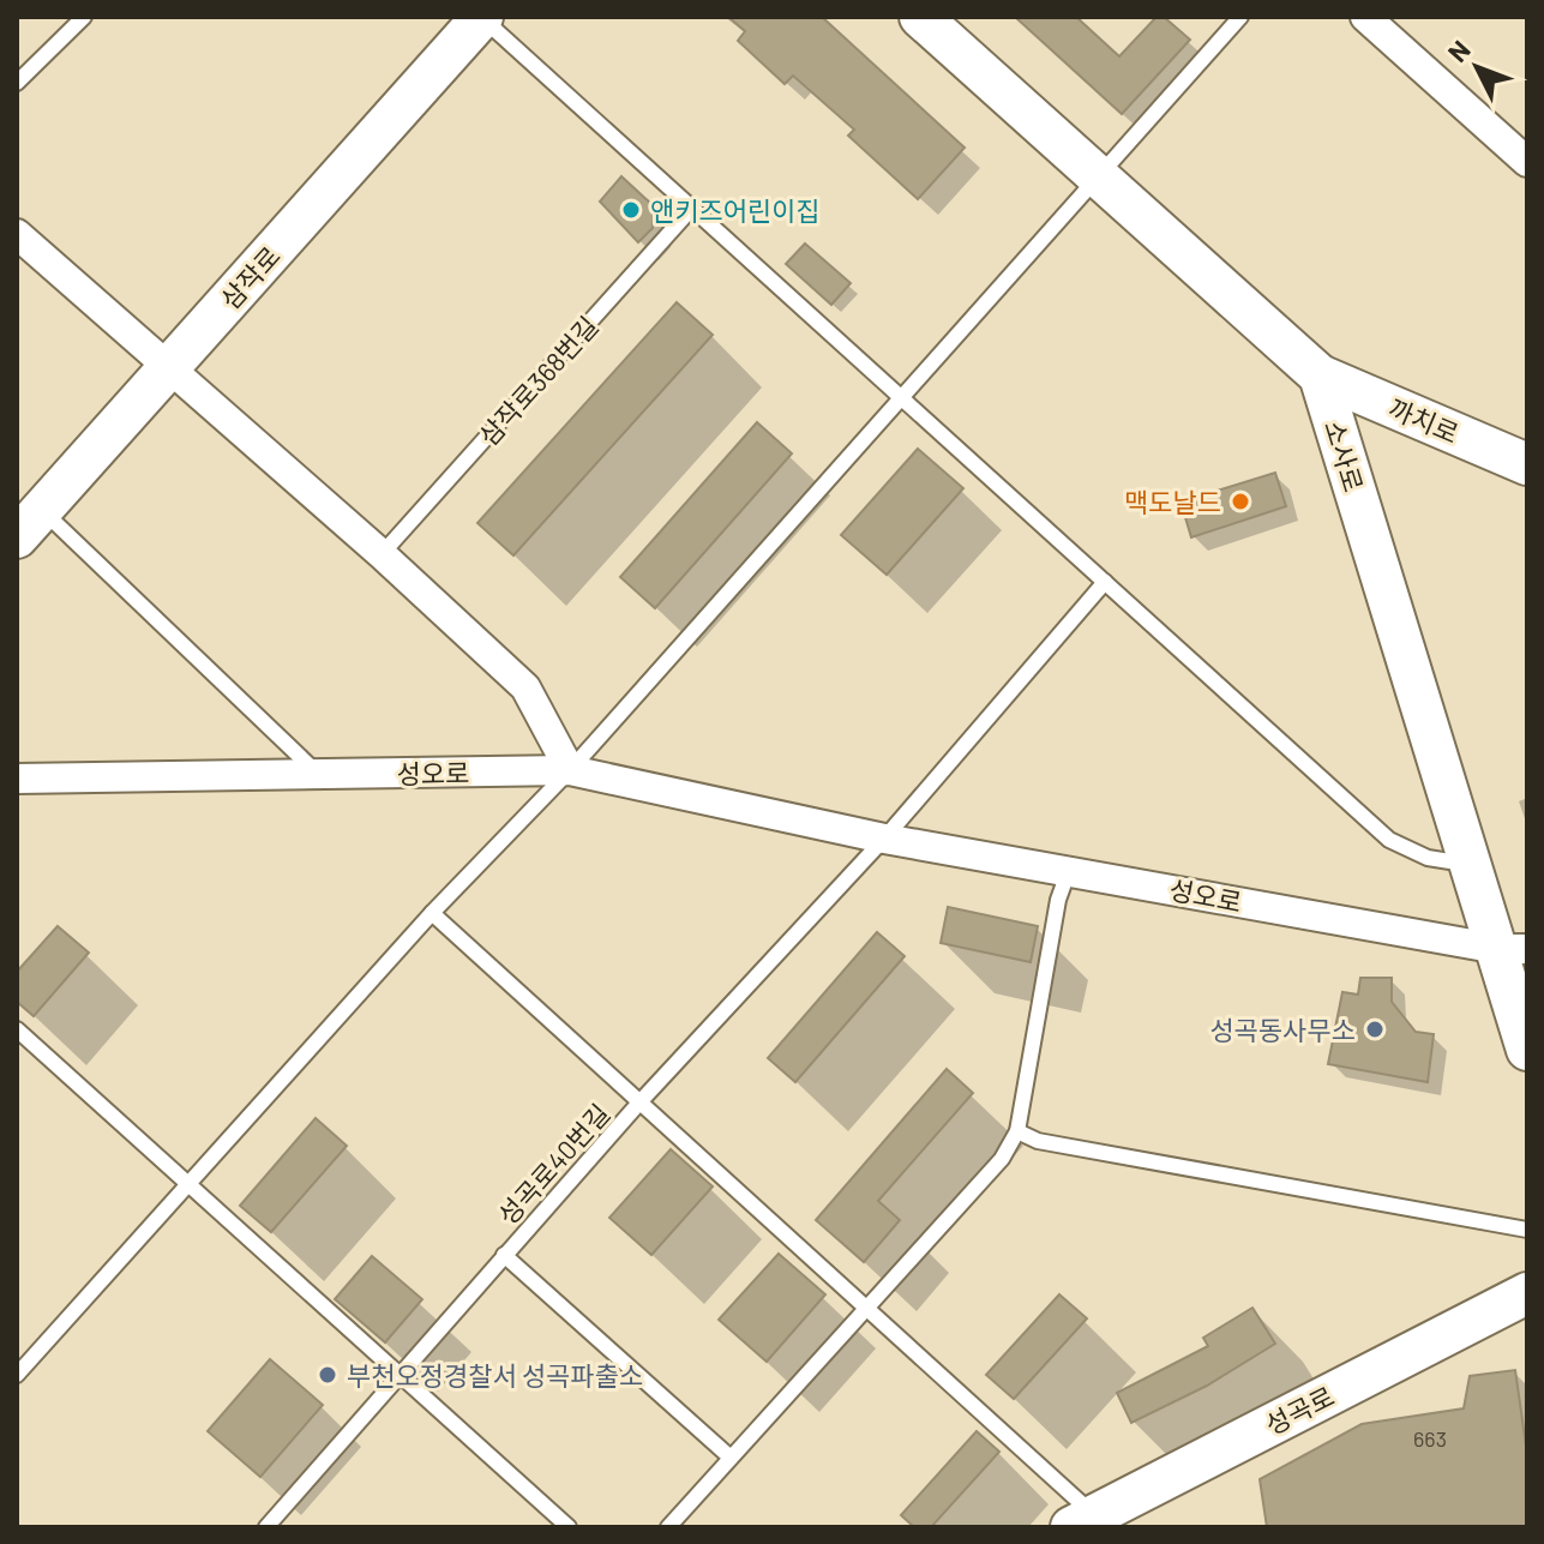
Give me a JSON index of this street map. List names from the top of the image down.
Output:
{
  "streets": {
    "street": [
      "삼작로",
      "까치로",
      "소사로",
      "성오로",
      "성곡로"
    ],
    "lane": ["삼작로368번길", "성곡로40번길"]
  },
  "crossings": [
    ["까치로", "소사로"],
    ["소사로", "성오로"],
    ["성오로", "성곡로40번길"]
  ],
  "places": [
    "앤키즈어린이집",
    "맥도날드",
    "성곡동사무소",
    "부천오정경찰서 성곡파출소"
  ],
  "house_numbers": ["663"],
  "north": "top left"
}
